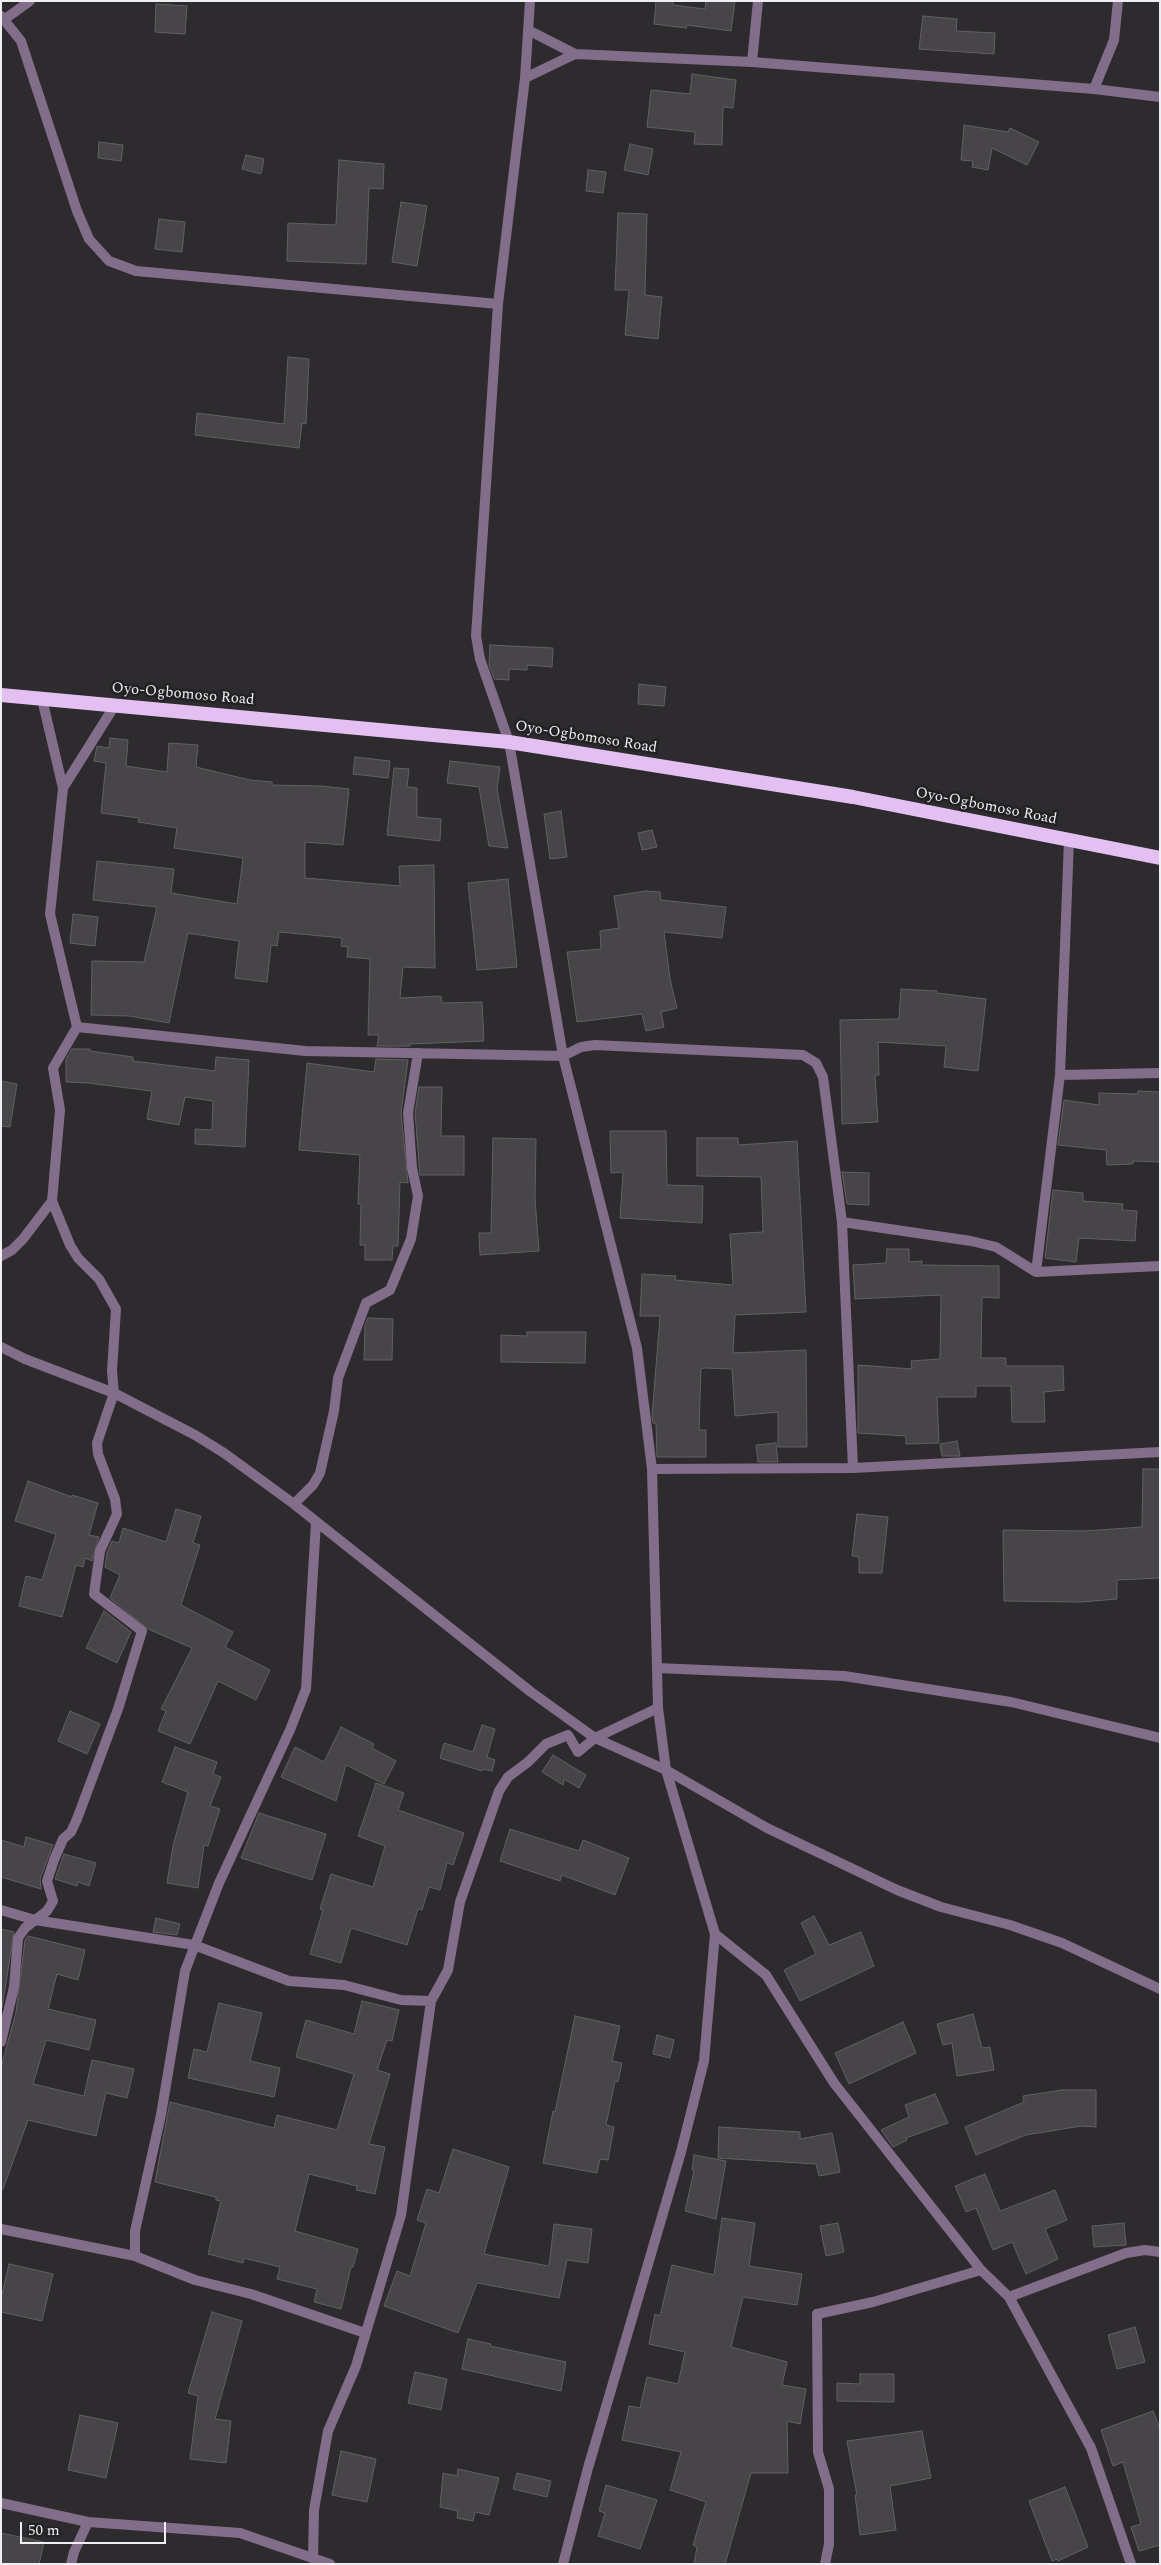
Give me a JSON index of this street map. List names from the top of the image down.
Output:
{
  "streets": {
    "highway": ["Oyo-Ogbomoso Road"]
  },
  "scale_bar": "50 m"
}
